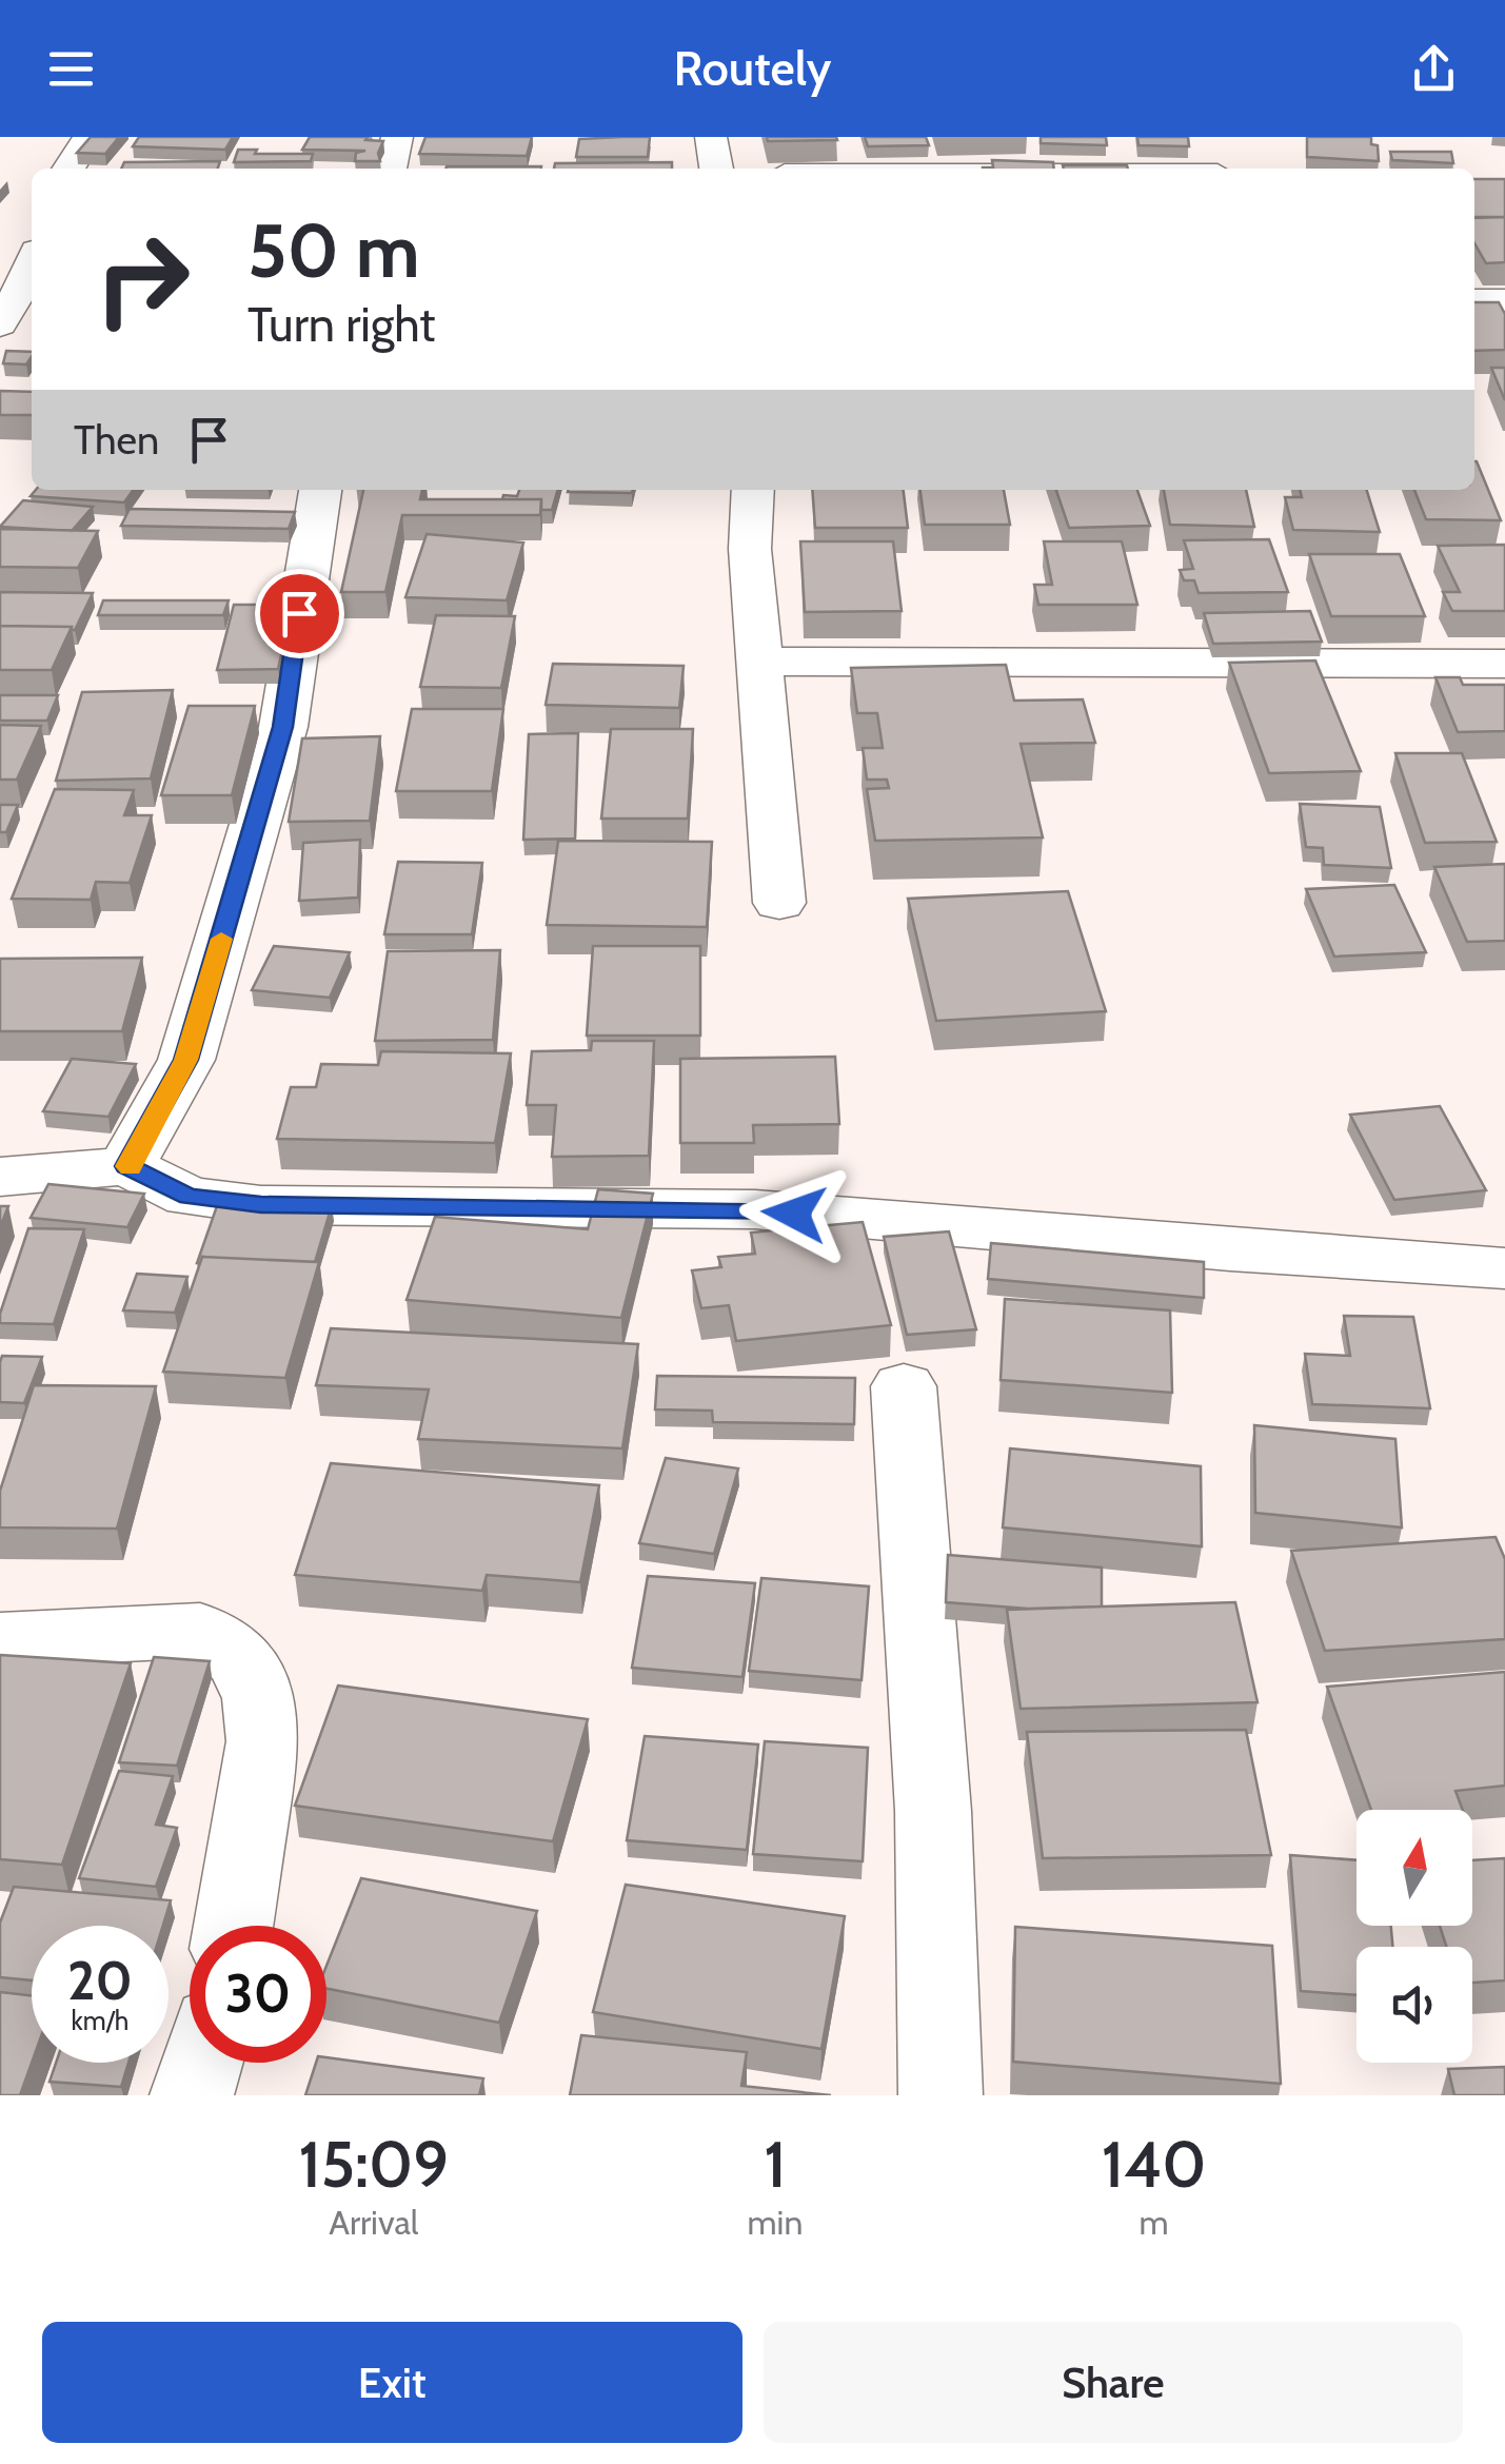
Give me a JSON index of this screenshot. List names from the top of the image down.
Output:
{
  "north": "top",
  "page": {
    "header": "Routely",
    "turn": ["50 m", "Turn right"],
    "then": "Then",
    "speed": "20 km/h",
    "limit": "30",
    "eta": [
      "15:09",
      "Arrival",
      "1",
      "min",
      "140",
      "m"
    ],
    "buttons": ["Exit", "Share"]
  }
}
